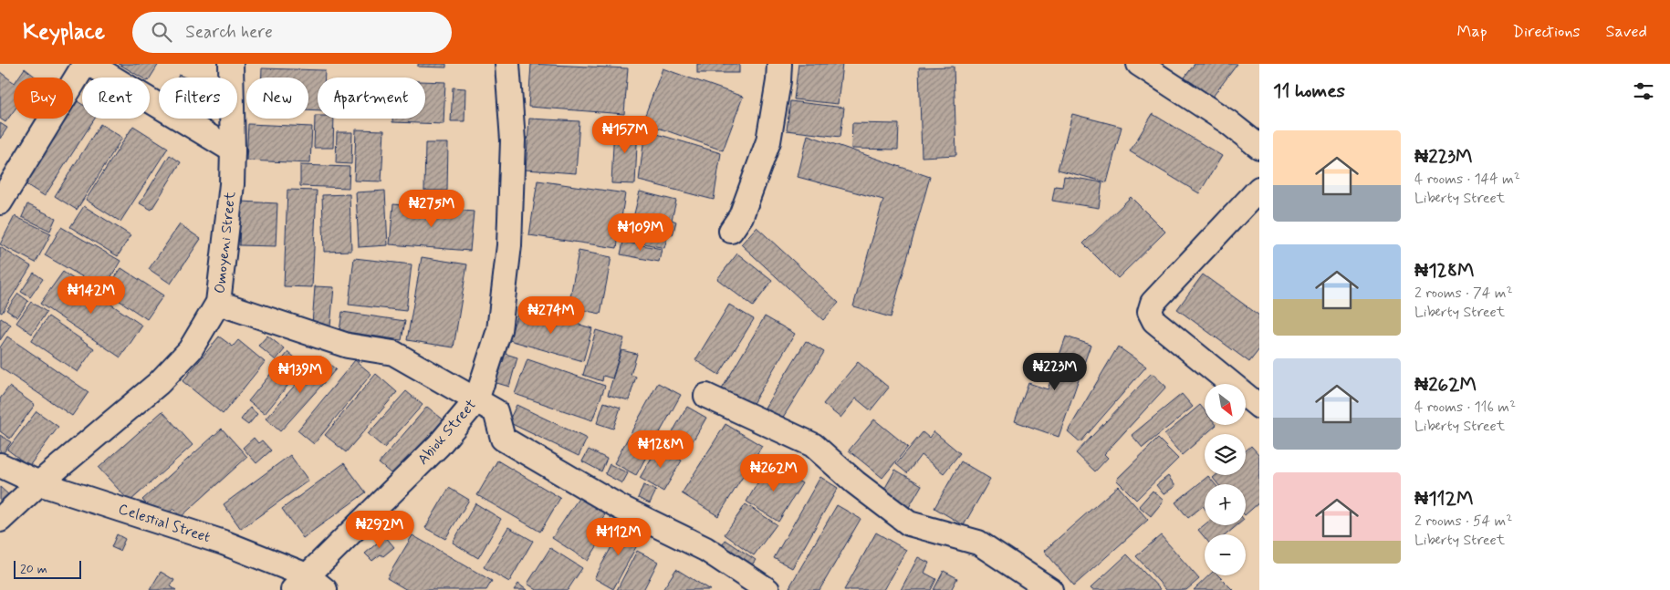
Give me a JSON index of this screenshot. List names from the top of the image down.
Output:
{
  "streets": {
    "street": ["Omoyeni Street", "Abiok Street", "Celestial Street"]
  },
  "crossings": [
    ["Omoyeni Street", "Celestial Street"],
    ["Abiok Street", "Celestial Street"]
  ],
  "scale_bar": "20 m",
  "north": "bottom right",
  "page": {
    "header": "Keyplace",
    "search": "Search here",
    "nav": ["Map", "Directions", "Saved"],
    "heading": "11 homes",
    "chip": [
      "Buy",
      "Rent",
      "Filters",
      "New",
      "Apartment"
    ],
    "price": [
      "₦157M",
      "₦275M",
      "₦109M",
      "₦142M",
      "₦274M",
      "₦223M",
      "₦139M",
      "₦128M",
      "₦262M",
      "₦292M",
      "₦112M"
    ],
    "list": [
      {
        "name": "₦223M",
        "note": "4 rooms · 144 m² · Liberty Street"
      },
      {
        "name": "₦128M",
        "note": "2 rooms · 74 m² · Liberty Street"
      },
      {
        "name": "₦262M",
        "note": "4 rooms · 116 m² · Liberty Street"
      },
      {
        "name": "₦112M",
        "note": "2 rooms · 54 m² · Liberty Street"
      }
    ],
    "map_buttons": ["+", "−"],
    "scale": "20 m"
  }
}
